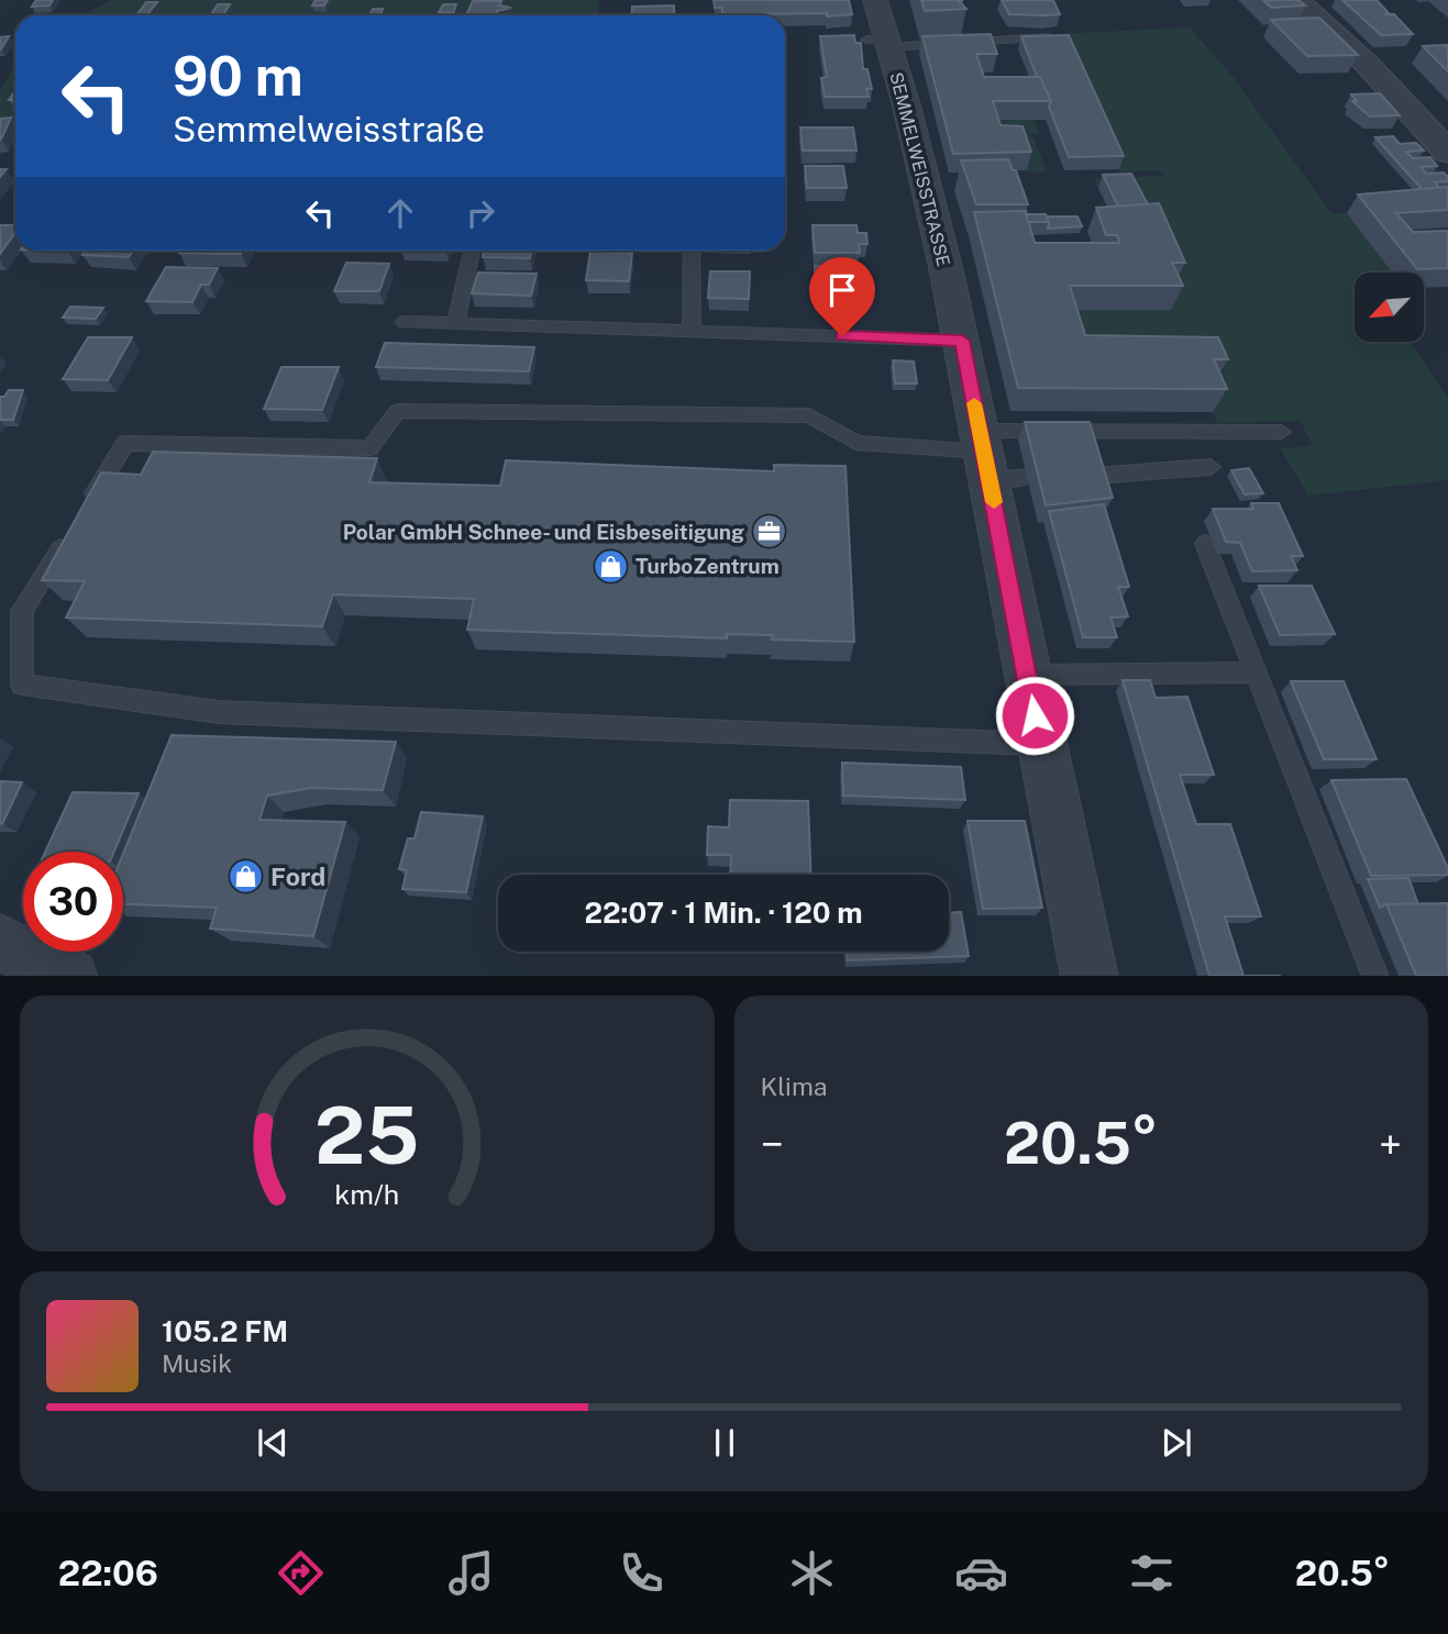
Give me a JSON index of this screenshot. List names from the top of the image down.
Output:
{
  "streets": {
    "street": ["SEMMELWEISSTRASSE"]
  },
  "places": {
    "office": ["Polar GmbH Schnee- und Eisbeseitigung"],
    "shop": ["TurboZentrum", "Ford"]
  },
  "north": "bottom left",
  "page": {
    "turn": ["90 m", "Semmelweisstraße"],
    "limit": "30",
    "trip": "22:07 · 1 Min. · 120 m",
    "tile": "Klima",
    "heat": ["−", "20.5°", "+"],
    "song": ["105.2 FM", "Musik"],
    "tabs": ["22:06", "20.5°"],
    "gauge": ["25", "km/h"]
  }
}
